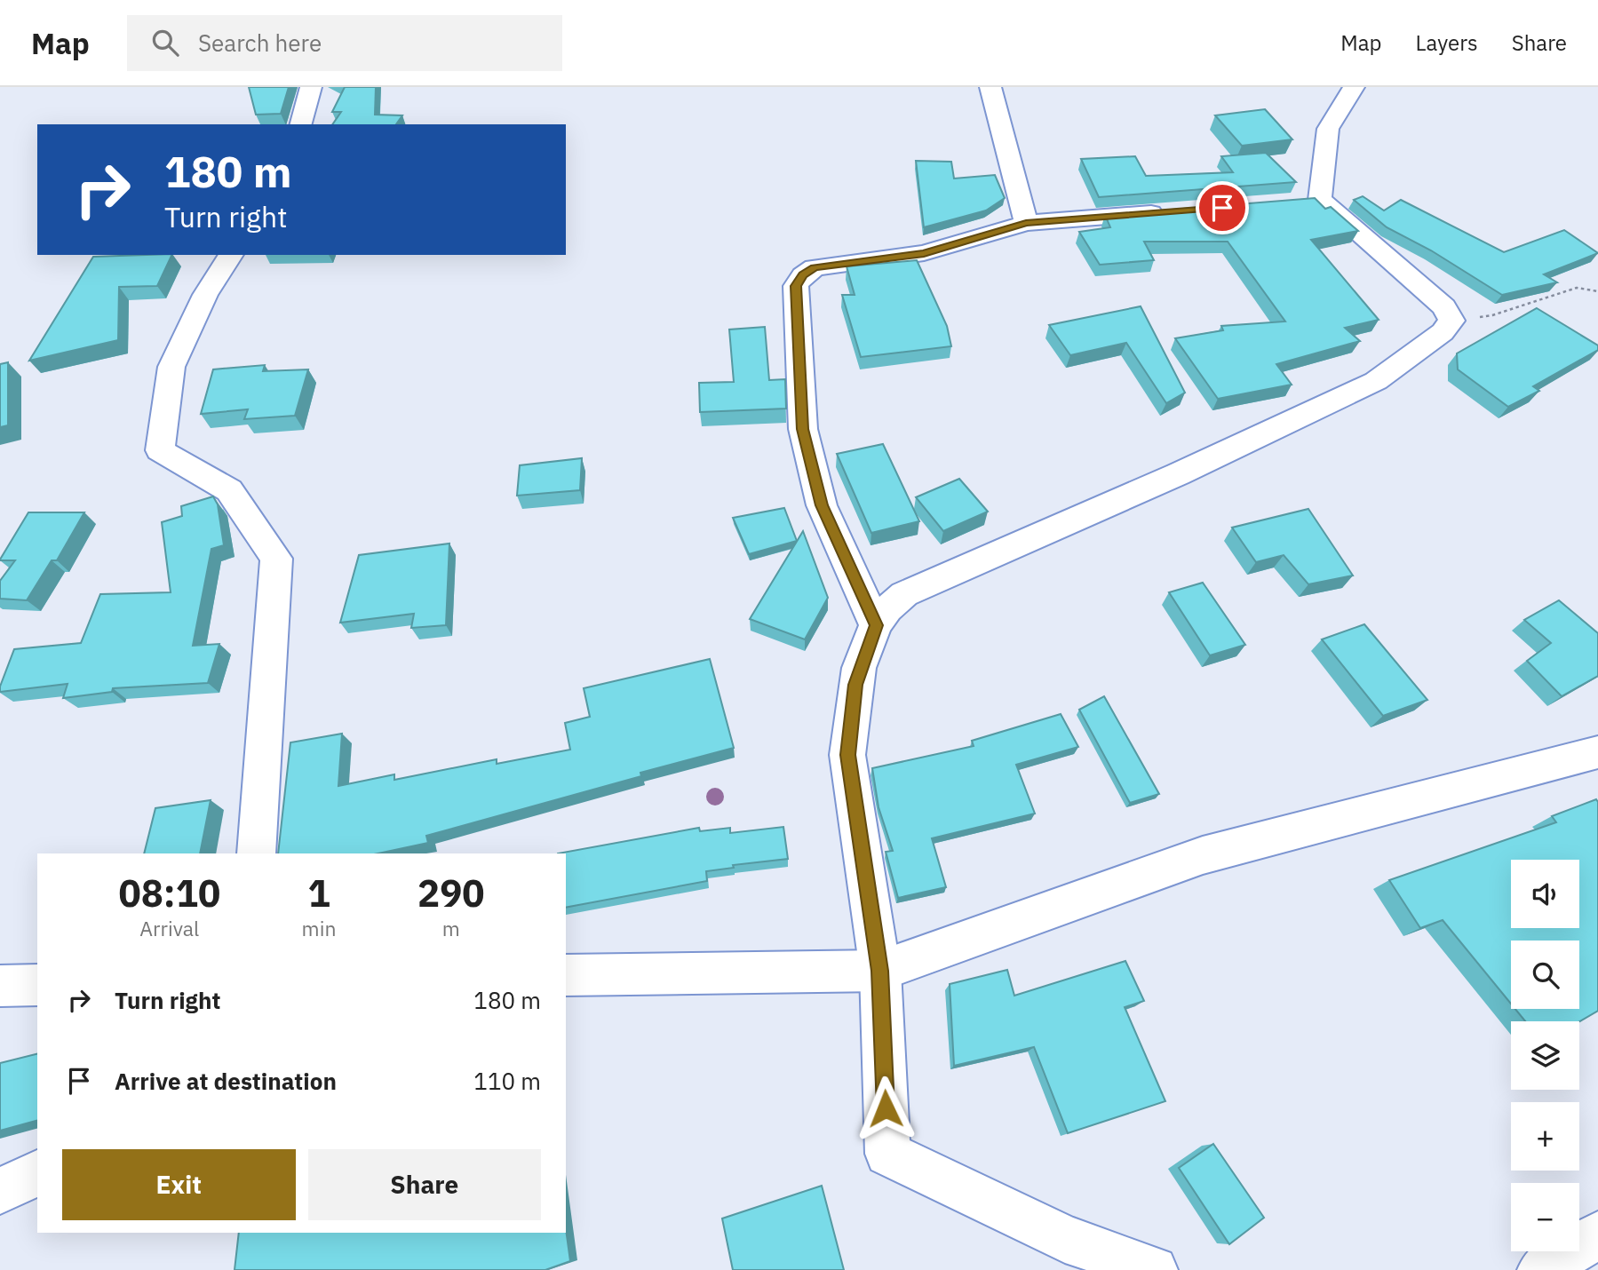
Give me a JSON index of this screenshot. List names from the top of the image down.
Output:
{
  "page": {
    "header": "Map",
    "search": "Search here",
    "nav": ["Map", "Layers", "Share"],
    "turn": ["180 m", "Turn right"],
    "eta": [
      "08:10",
      "Arrival",
      "1",
      "min",
      "290",
      "m"
    ],
    "map_buttons": ["+", "−"],
    "list": [
      {
        "name": "Turn right",
        "value": "180 m"
      },
      {
        "name": "Arrive at destination",
        "value": "110 m"
      }
    ],
    "buttons": ["Exit", "Share"]
  }
}
